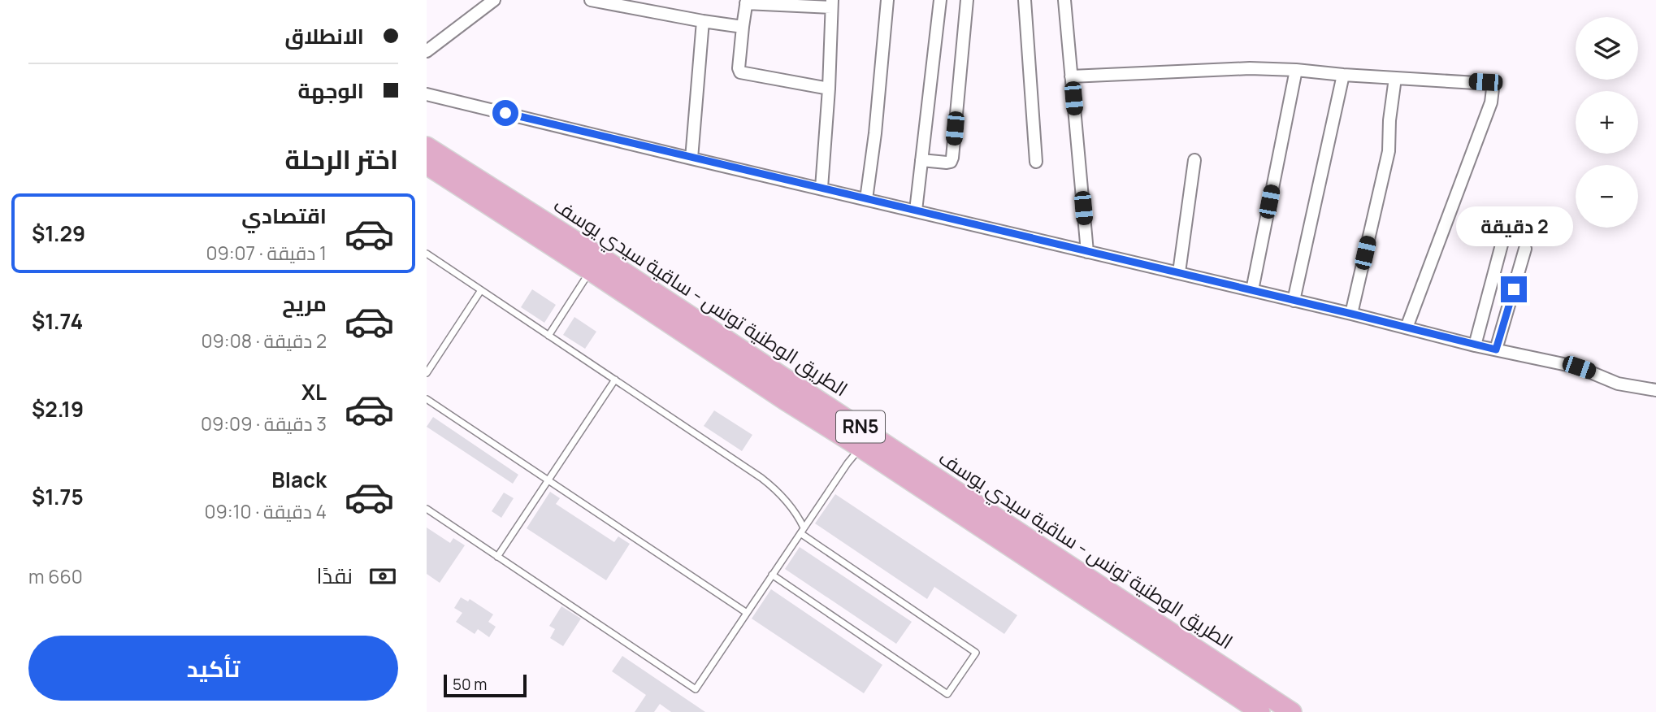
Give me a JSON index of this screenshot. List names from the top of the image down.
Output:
{
  "streets": {
    "main road": ["الطريق الوطنية تونس - ساقية سيدي يوسف", "RN5"]
  },
  "scale_bar": "50 m",
  "page": {
    "banner": ["الانطلاق", "الوجهة"],
    "map_buttons": ["+", "−"],
    "heading": "اختر الرحلة",
    "list": [
      {
        "name": "اقتصادي",
        "note": "1 دقيقة · 09:07",
        "value": "$1.29"
      },
      {
        "name": "مريح",
        "note": "2 دقيقة · 09:08",
        "value": "$1.74"
      },
      {
        "name": "XL",
        "note": "3 دقيقة · 09:09",
        "value": "$2.19"
      },
      {
        "name": "Black",
        "note": "4 دقيقة · 09:10",
        "value": "$1.75"
      }
    ],
    "bubble": "2 دقيقة",
    "pay": ["نقدًا", "660 m"],
    "buttons": "تأكيد",
    "scale": "50 m"
  }
}
